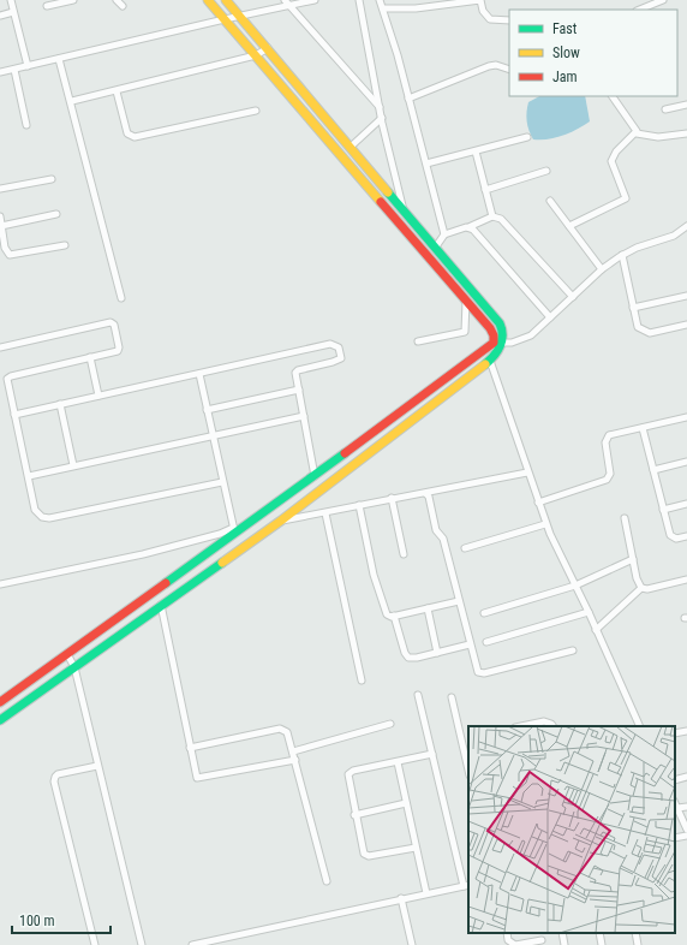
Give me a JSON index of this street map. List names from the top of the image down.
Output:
{
  "legend": ["Fast", "Slow", "Jam"],
  "scale_bar": "100 m"
}
